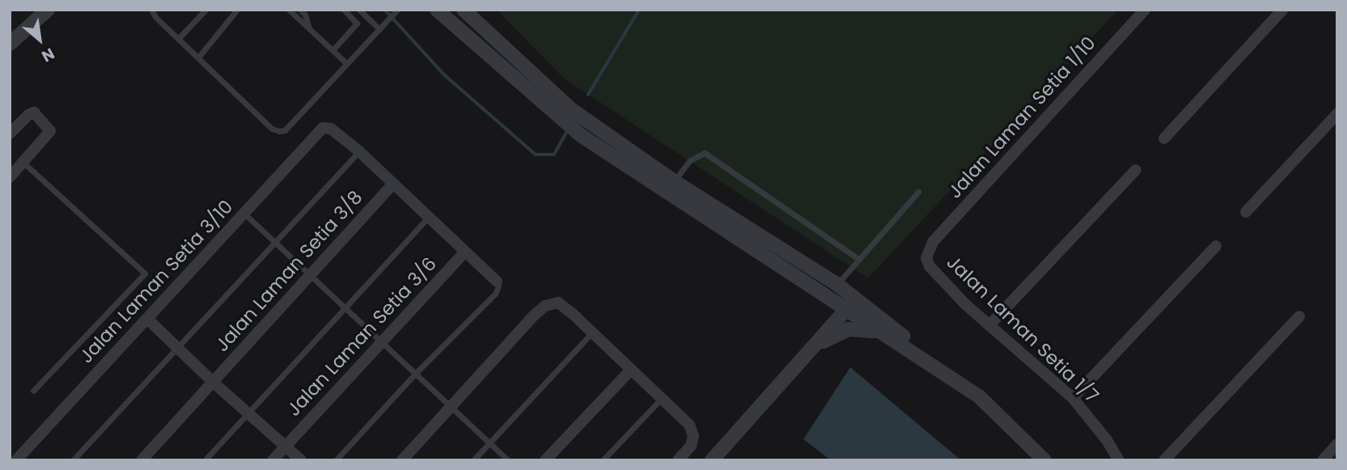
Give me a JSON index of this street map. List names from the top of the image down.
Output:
{
  "streets": {
    "street": [
      "Jalan Laman Setia 1/10",
      "Jalan Laman Setia 3/8",
      "Jalan Laman Setia 3/10",
      "Jalan Laman Setia 1/7",
      "Jalan Laman Setia 3/6"
    ]
  },
  "crossings": [
    ["Jalan Laman Setia 1/10", "Jalan Laman Setia 1/7"]
  ],
  "north": "bottom right"
}
